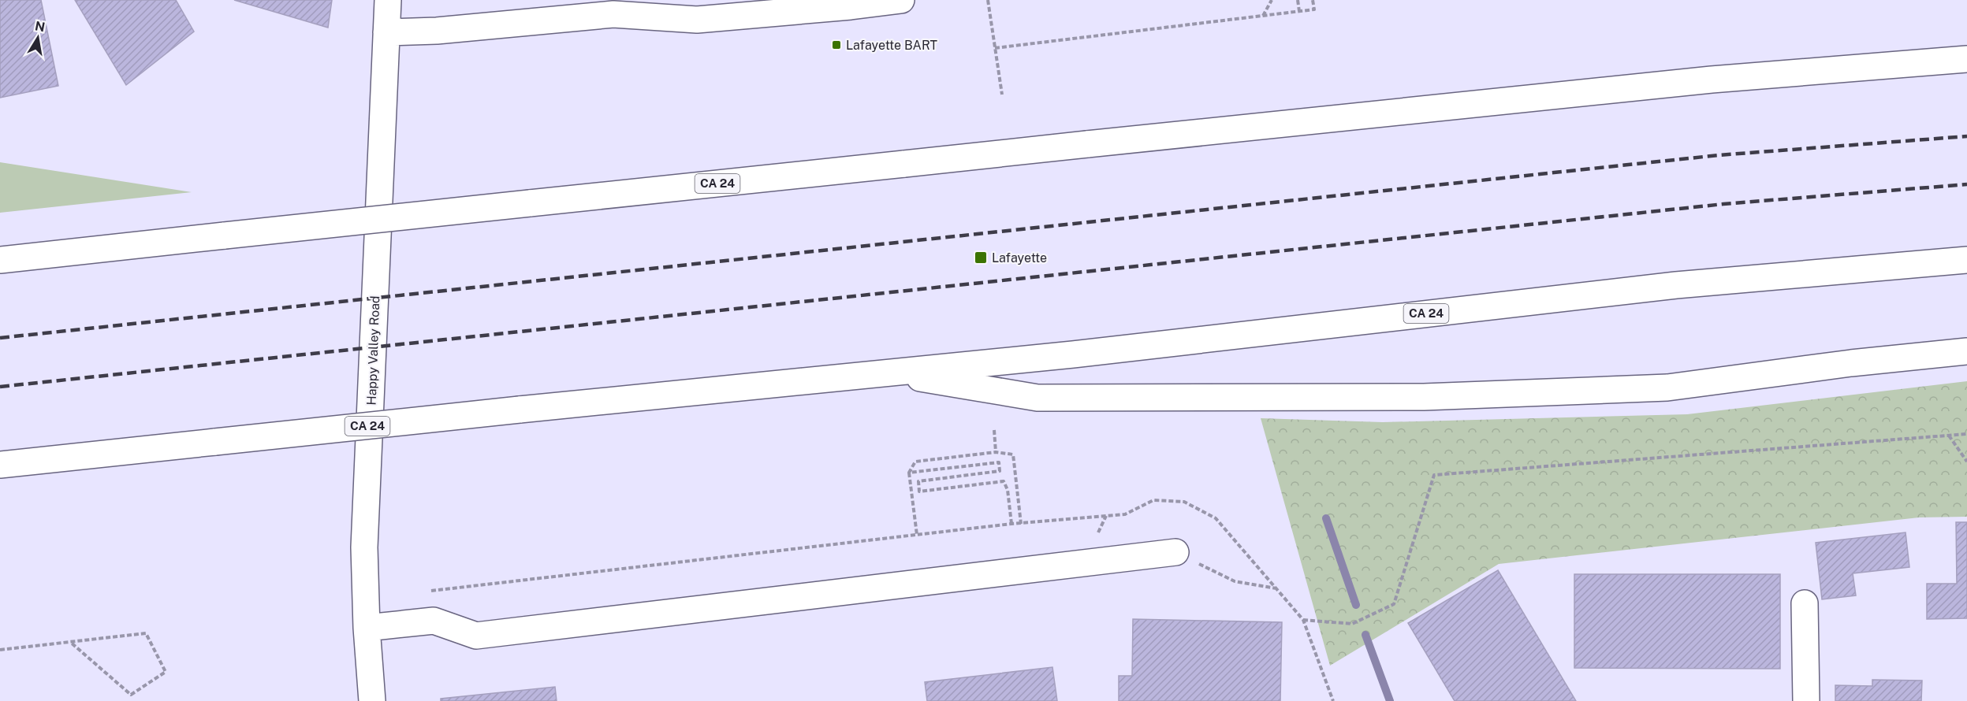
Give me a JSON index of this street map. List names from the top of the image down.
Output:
{
  "streets": {
    "main road": ["CA 24", "Happy Valley Road"]
  },
  "places": {
    "transit": ["Lafayette BART", "Lafayette"]
  },
  "north": "top"
}
